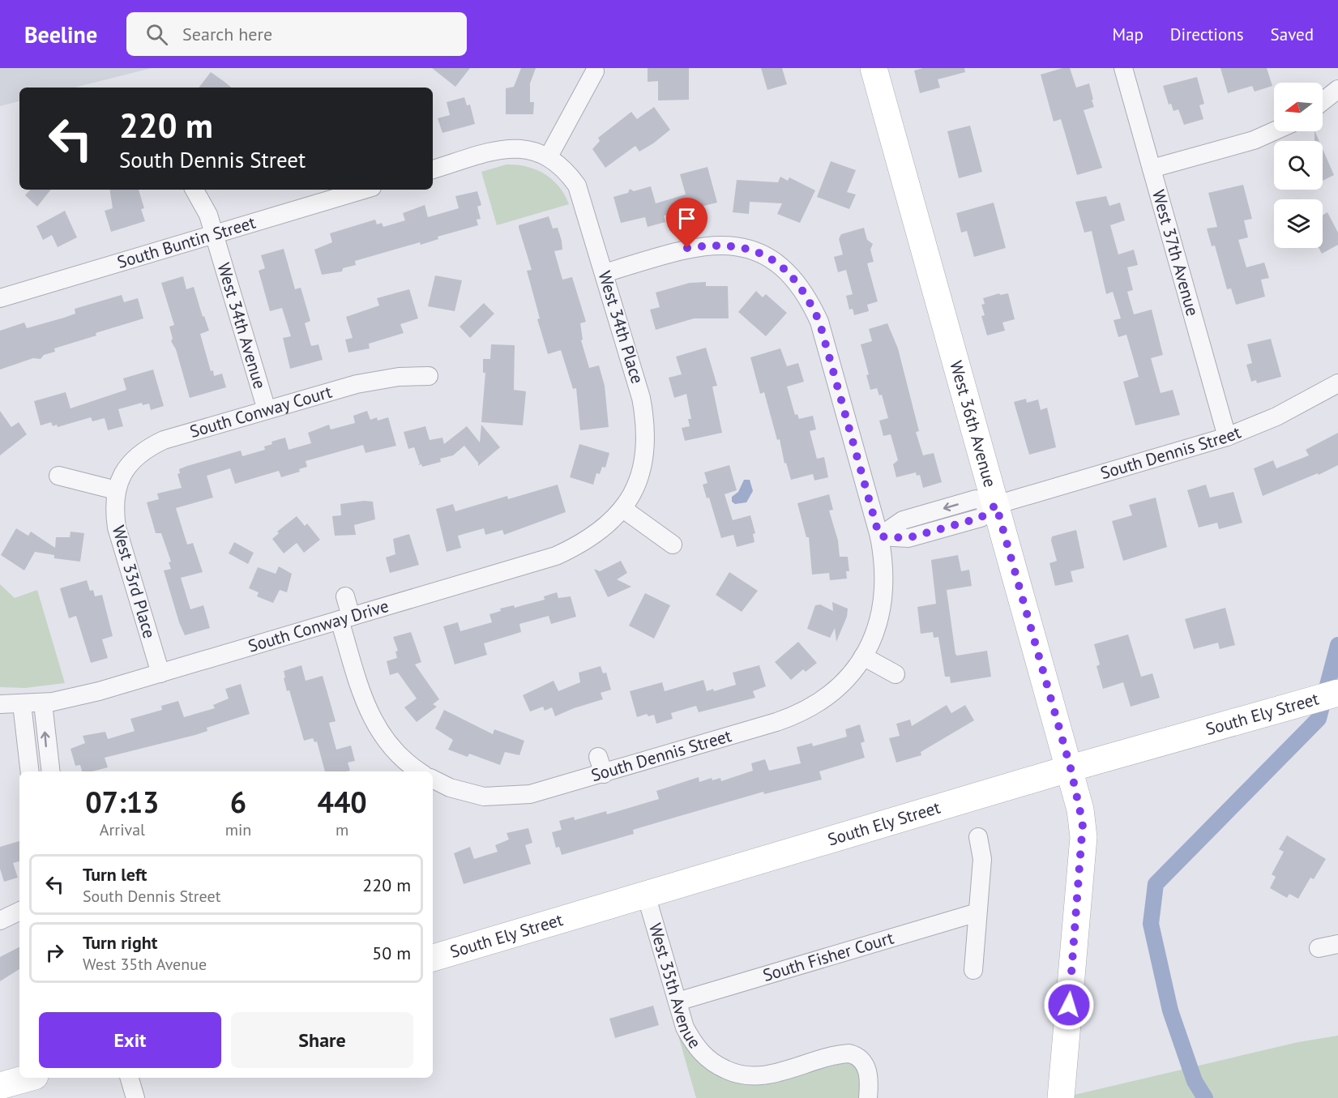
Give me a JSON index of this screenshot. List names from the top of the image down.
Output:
{
  "streets": {
    "street": [
      "South Buntin Street",
      "West 37th Avenue",
      "West 34th Avenue",
      "West 34th Place",
      "South Conway Court",
      "West 36th Avenue",
      "South Dennis Street",
      "West 33rd Place",
      "South Conway Drive",
      "South Ely Street",
      "South Fisher Court",
      "West 35th Avenue"
    ]
  },
  "crossings": [
    ["South Buntin Street", "West 34th Avenue"],
    ["West 37th Avenue", "South Dennis Street"],
    ["West 34th Avenue", "South Conway Court"],
    ["West 34th Place", "South Conway Drive"],
    ["South Conway Court", "West 33rd Place"],
    ["West 36th Avenue", "South Dennis Street"],
    ["West 36th Avenue", "South Ely Street"],
    ["West 33rd Place", "South Conway Drive"],
    ["South Ely Street", "West 35th Avenue"],
    ["South Fisher Court", "West 35th Avenue"]
  ],
  "north": "left",
  "page": {
    "header": "Beeline",
    "search": "Search here",
    "nav": ["Map", "Directions", "Saved"],
    "turn": ["220 m", "South Dennis Street"],
    "eta": [
      "07:13",
      "Arrival",
      "6",
      "min",
      "440",
      "m"
    ],
    "list": [
      {
        "name": "Turn left",
        "note": "South Dennis Street",
        "value": "220 m"
      },
      {
        "name": "Turn right",
        "note": "West 35th Avenue",
        "value": "50 m"
      }
    ],
    "buttons": ["Exit", "Share"]
  }
}
